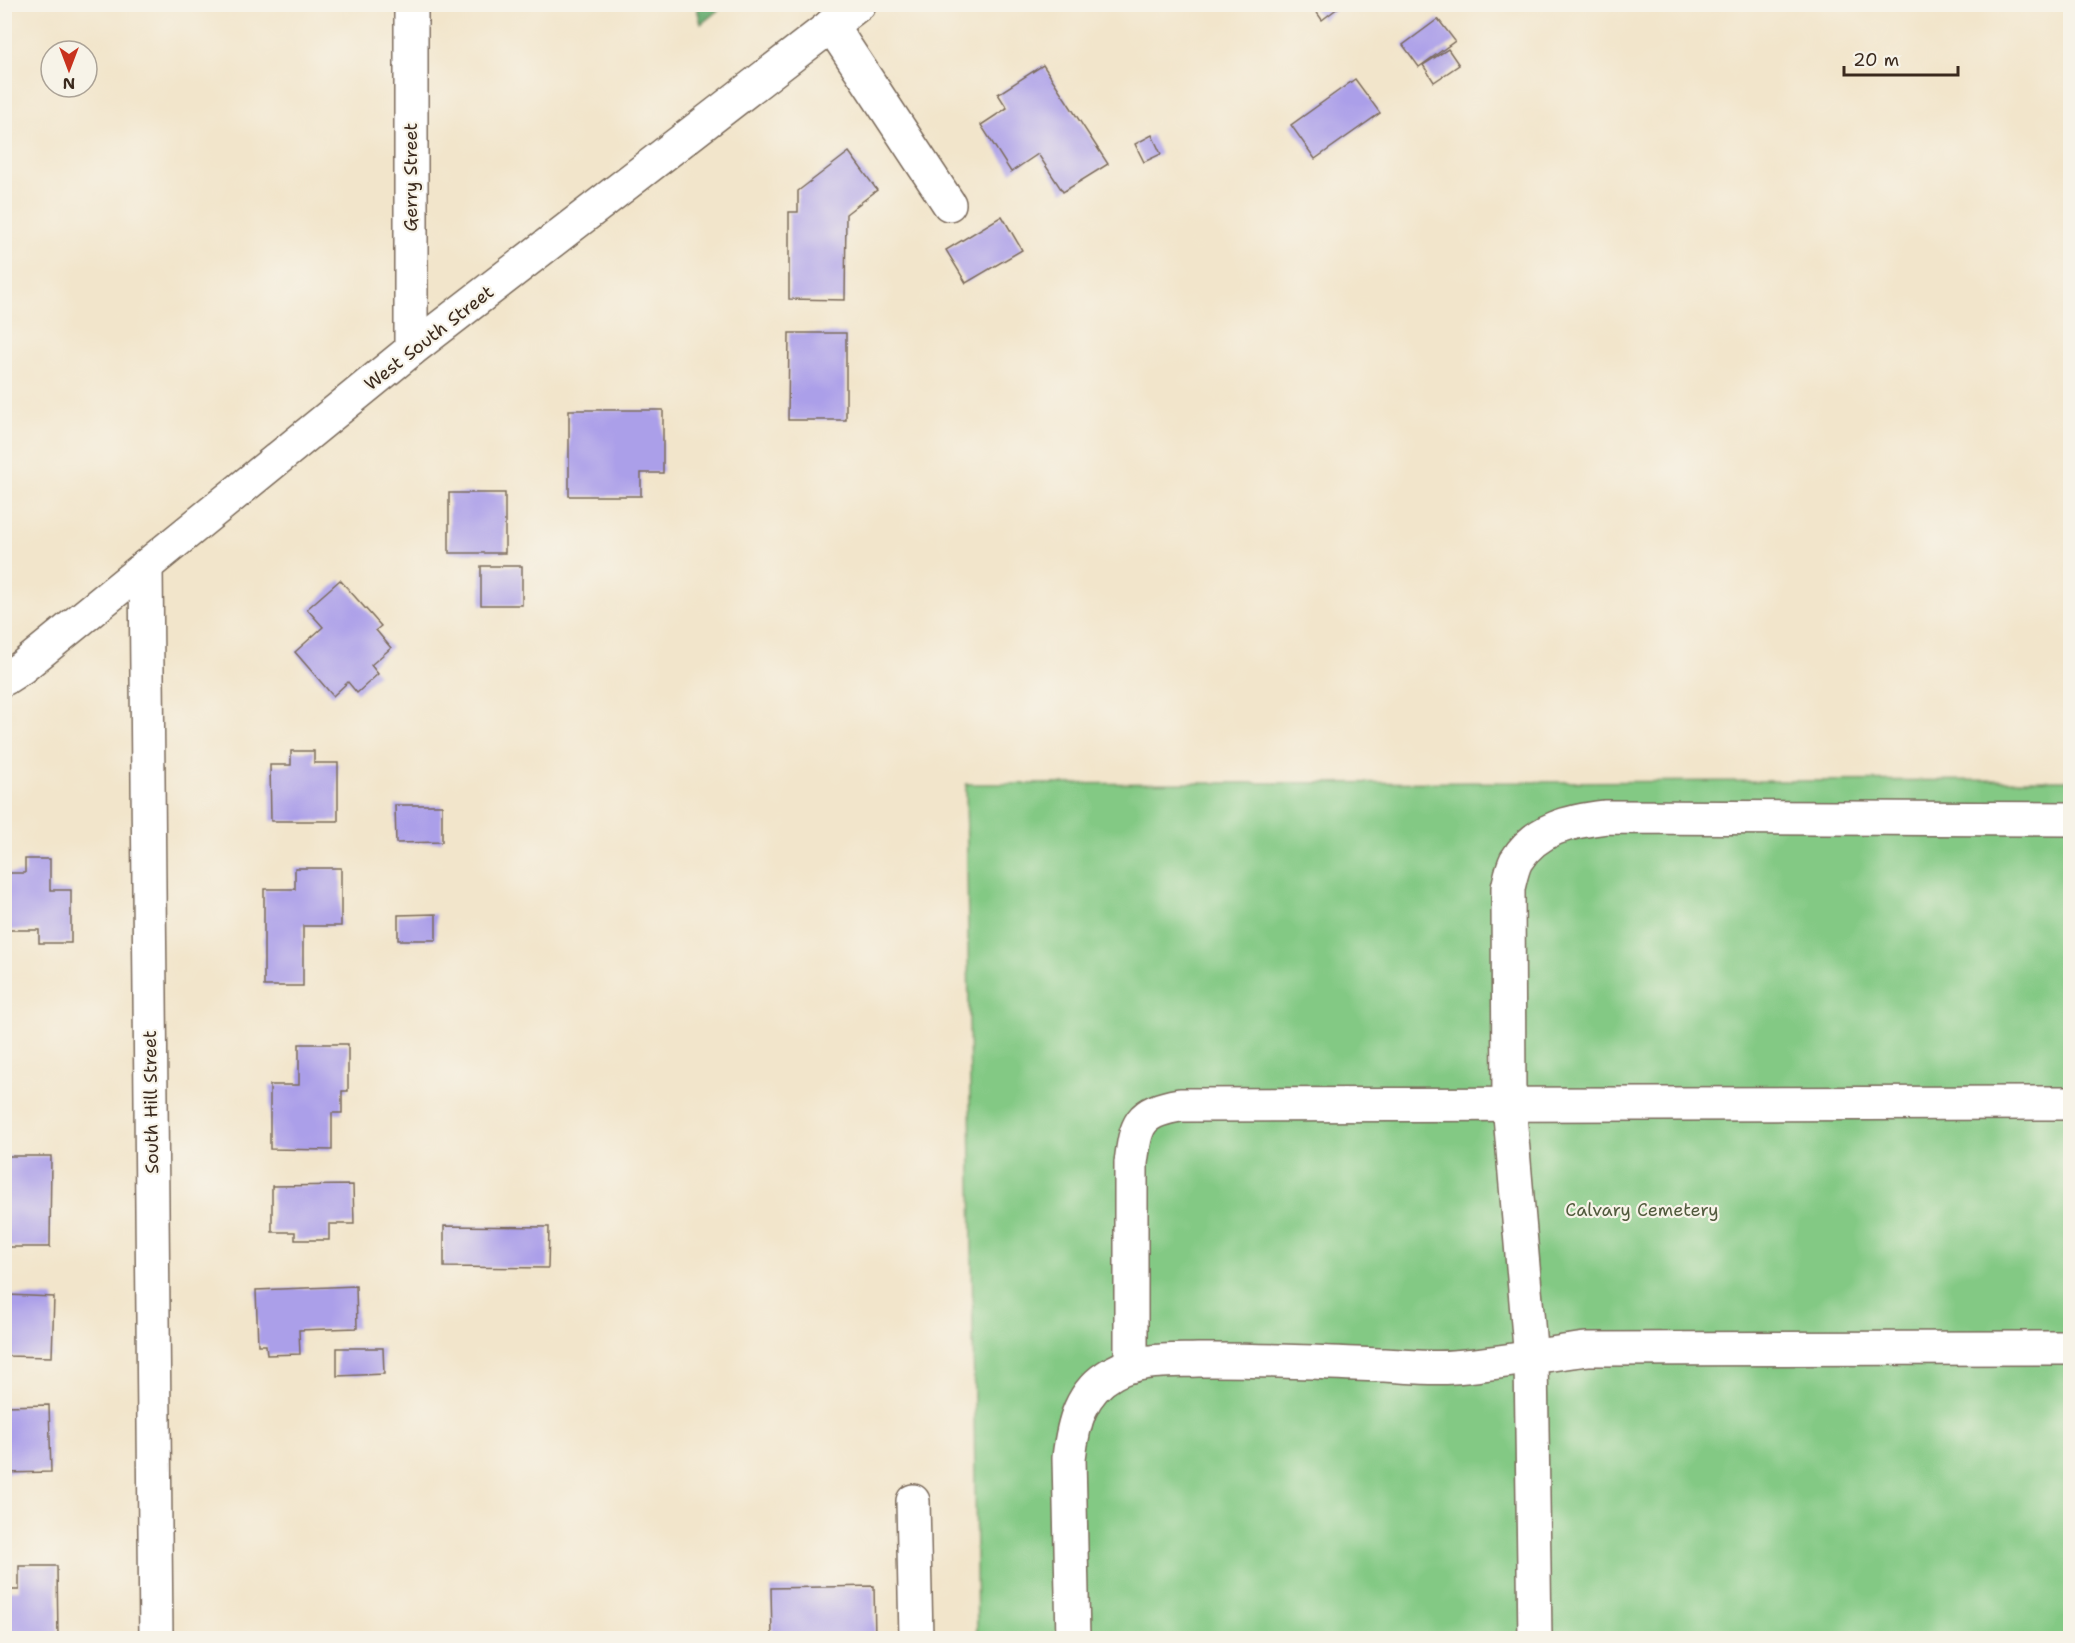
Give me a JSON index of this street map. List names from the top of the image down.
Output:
{
  "streets": {
    "street": ["Gerry Street", "West South Street", "South Hill Street"]
  },
  "crossings": [
    ["Gerry Street", "West South Street"],
    ["West South Street", "South Hill Street"]
  ],
  "parks": ["Calvary Cemetery"],
  "scale_bar": "20 m",
  "north": "bottom"
}
